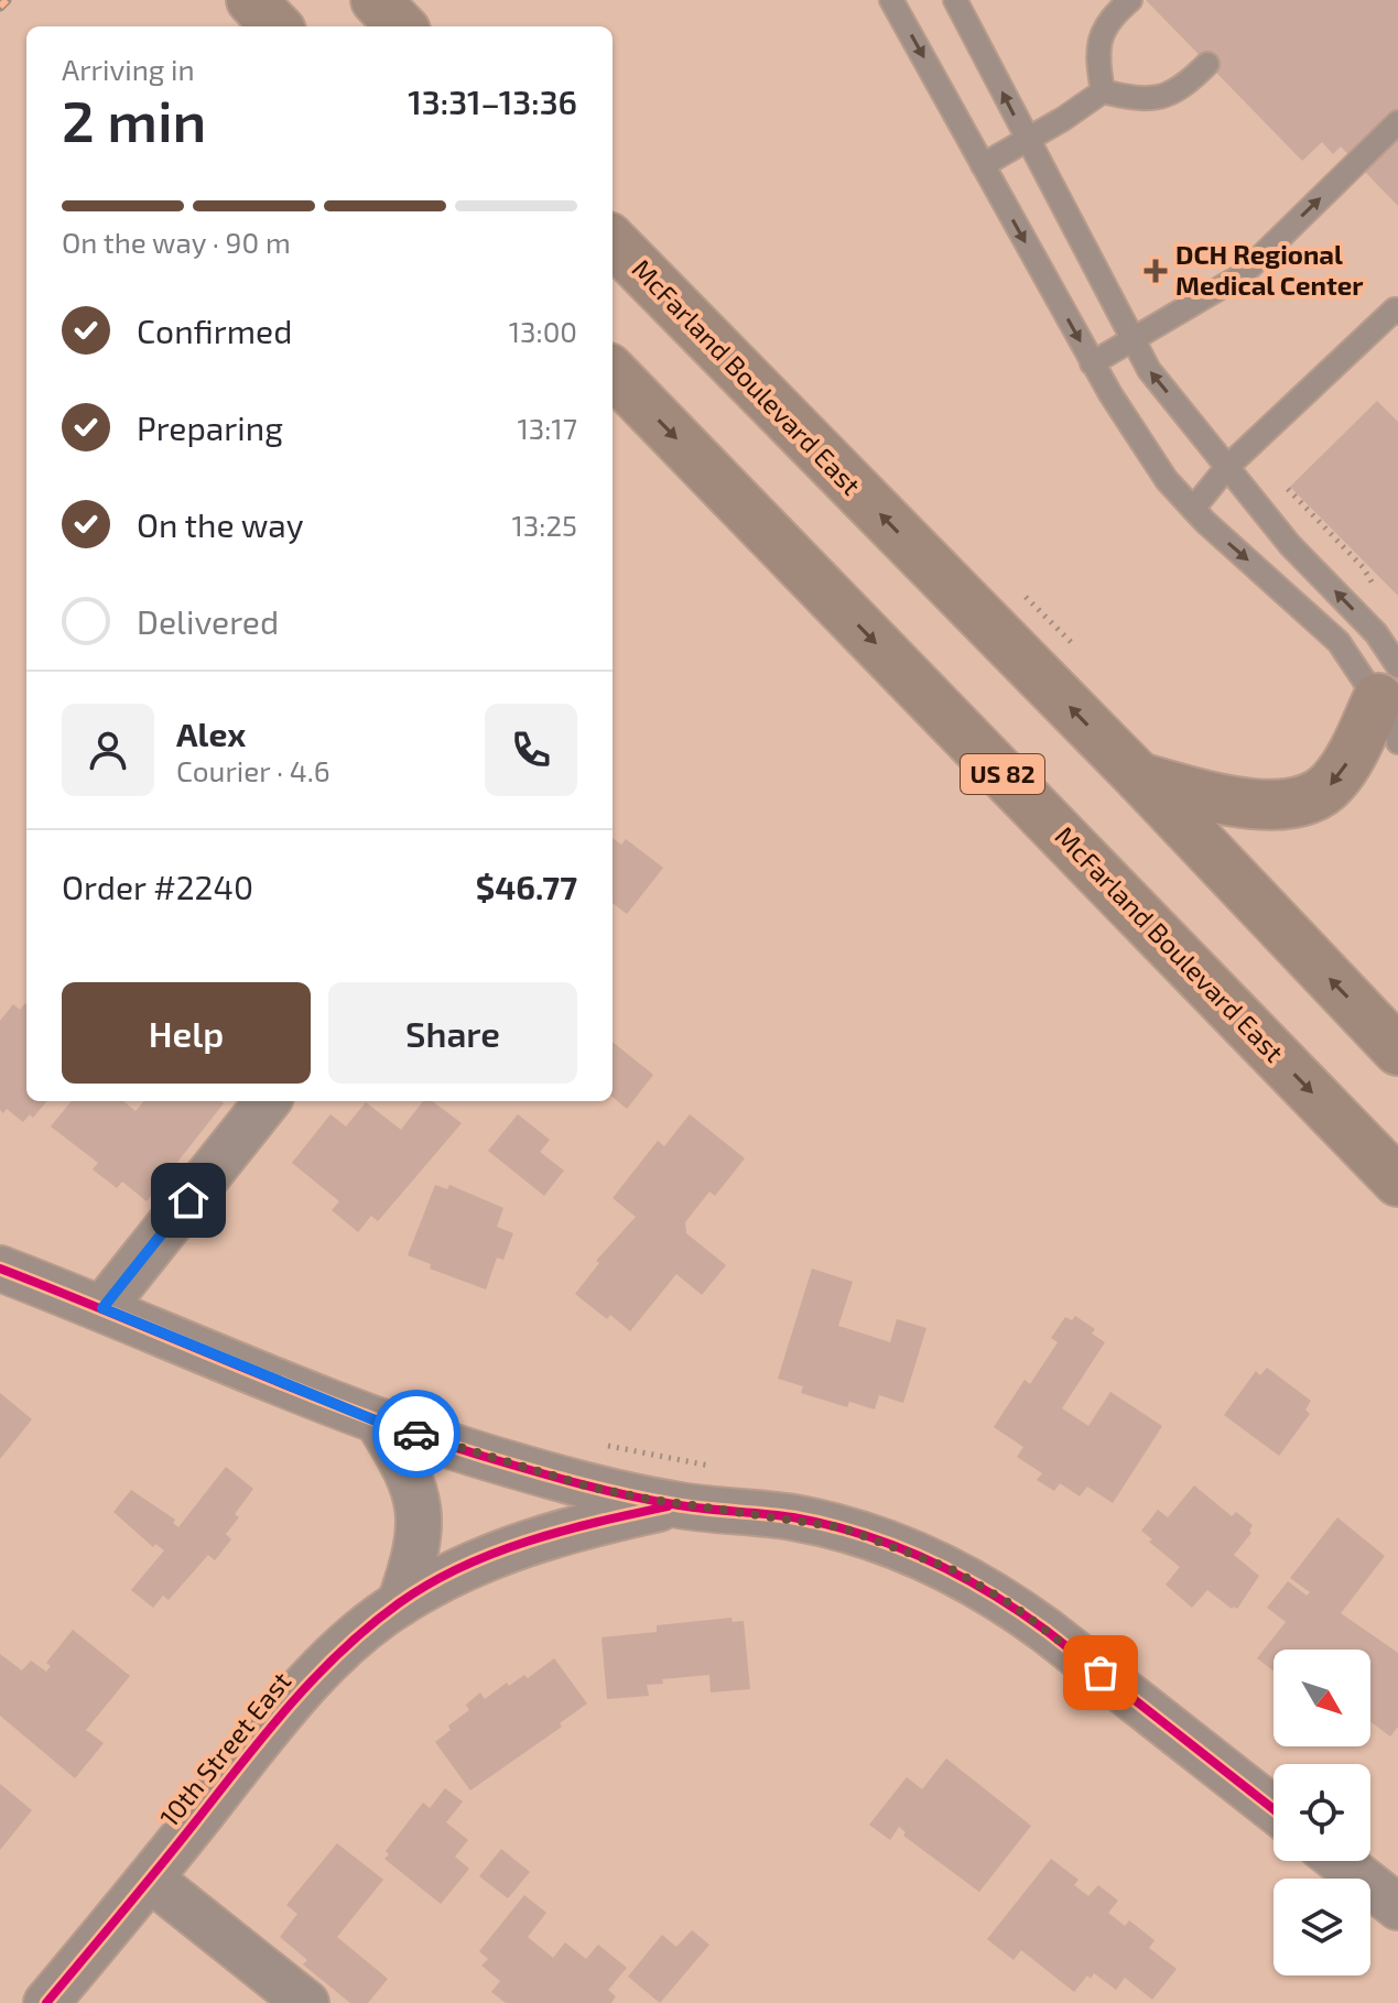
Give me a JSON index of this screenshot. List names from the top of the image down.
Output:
{
  "streets": {
    "highway": ["McFarland Boulevard East", "US 82"],
    "street": ["10th Street East"]
  },
  "places": {
    "health": ["DCH Regional Medical Center"]
  },
  "north": "bottom right",
  "page": {
    "heading": ["2 min", "Arriving in", "13:31–13:36"],
    "panel": [
      "Alex",
      "Courier · 4.6",
      "Order #2240",
      "$46.77"
    ],
    "bar": "On the way · 90 m",
    "list": [
      ["Confirmed", "13:00"],
      ["Preparing", "13:17"],
      ["On the way", "13:25"],
      "Delivered"
    ],
    "buttons": ["Help", "Share"]
  }
}
